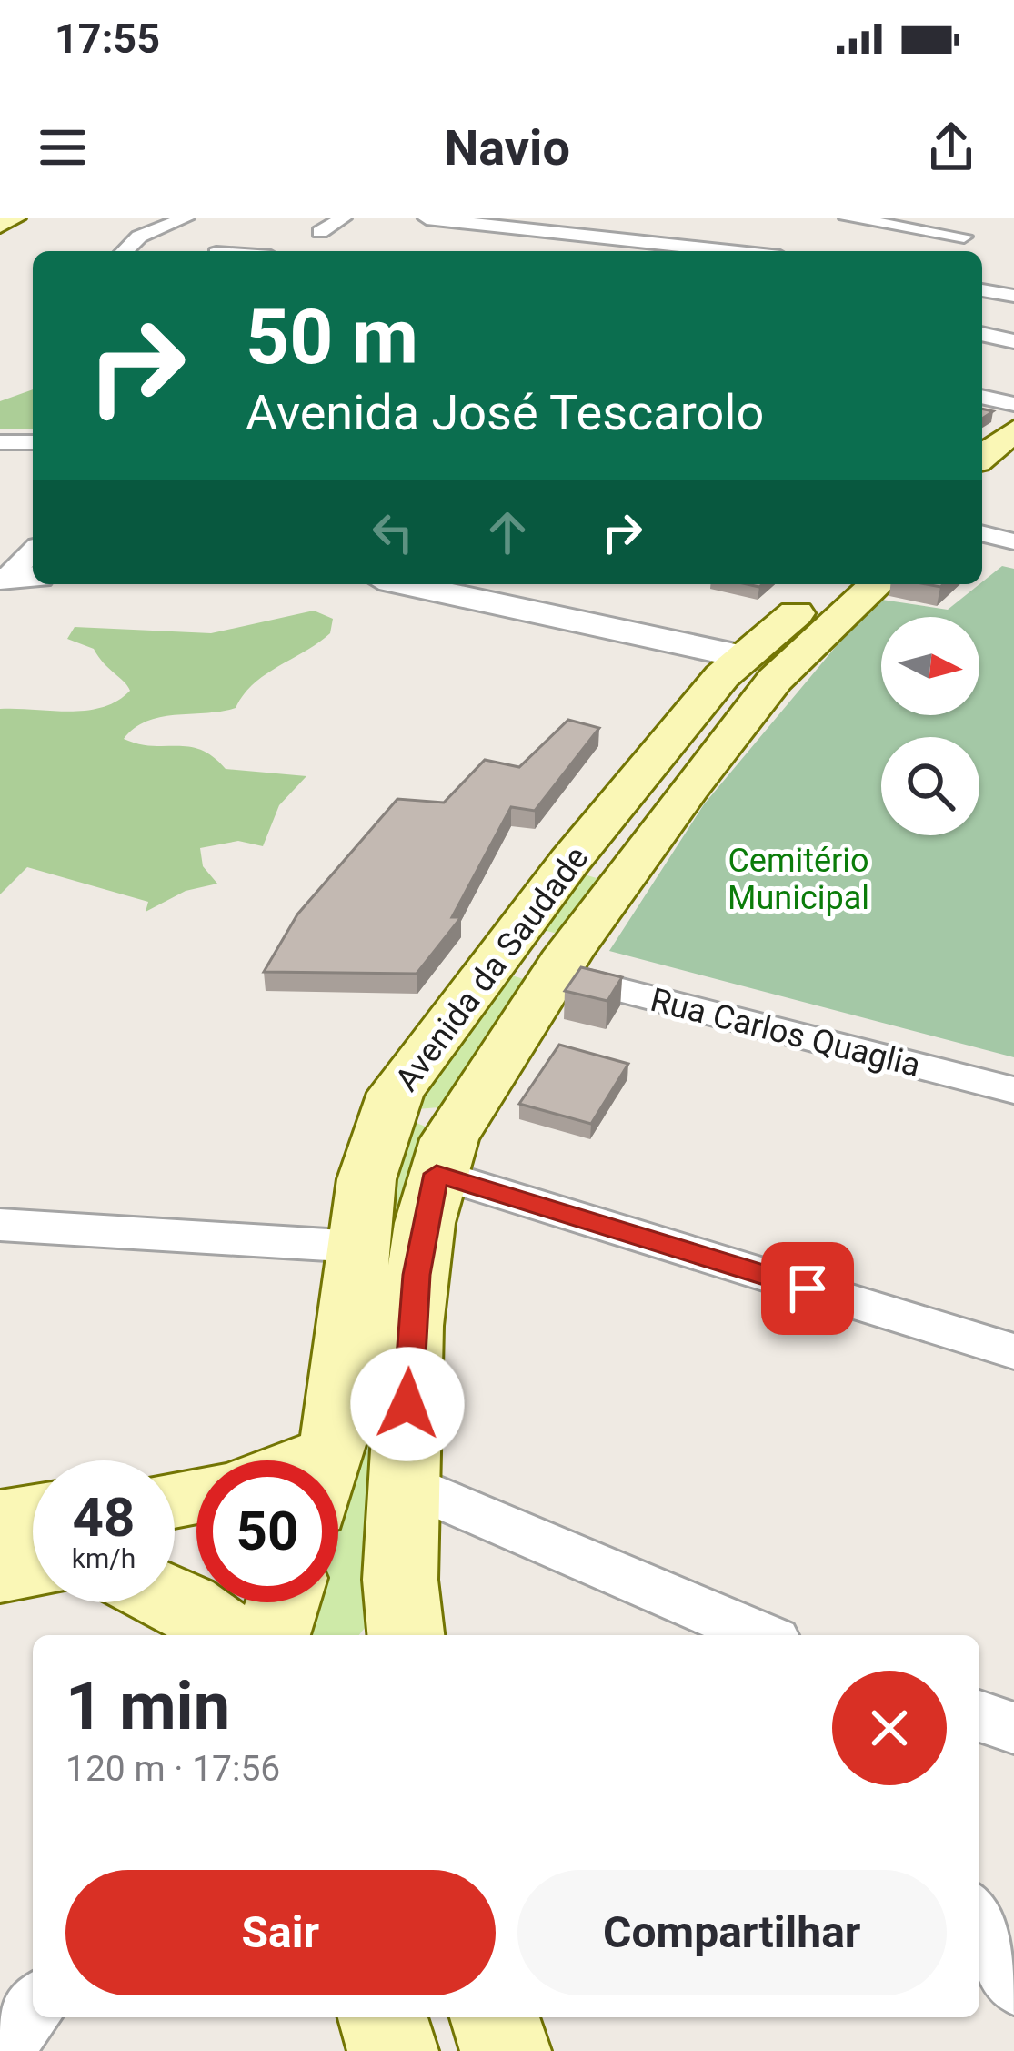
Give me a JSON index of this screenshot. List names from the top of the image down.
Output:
{
  "streets": {
    "main road": ["Avenida da Saudade"],
    "street": ["Rua Carlos Quaglia"]
  },
  "crossings": [
    ["Avenida da Saudade", "Rua Carlos Quaglia"]
  ],
  "parks": ["Cemitério Municipal"],
  "north": "right",
  "page": {
    "status": "17:55",
    "header": "Navio",
    "turn": ["50 m", "Avenida José Tescarolo"],
    "speed": "48 km/h",
    "limit": "50",
    "heading": ["1 min", "120 m · 17:56"],
    "buttons": ["Sair", "Compartilhar"]
  }
}
